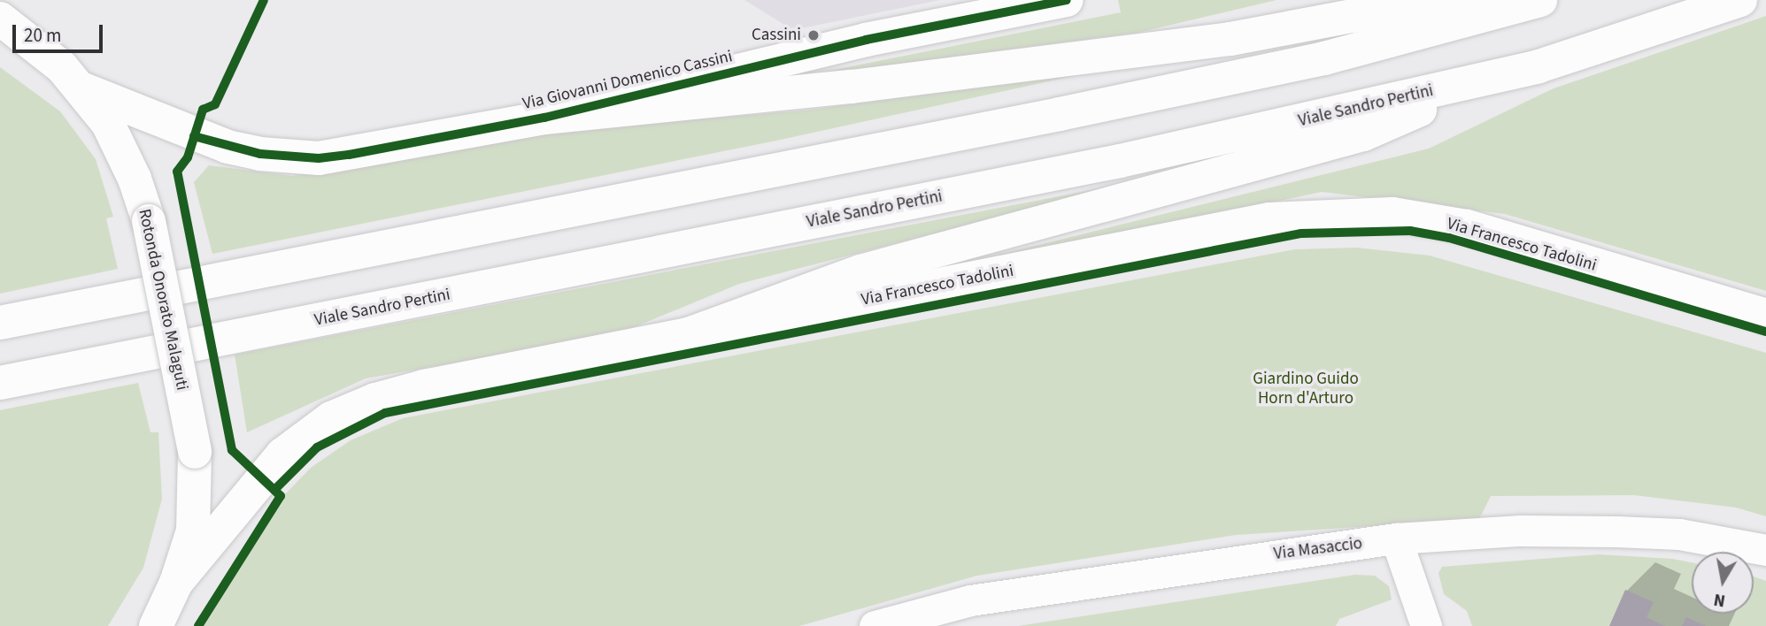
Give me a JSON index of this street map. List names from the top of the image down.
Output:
{
  "streets": {
    "main road": [
      "Via Giovanni Domenico Cassini",
      "Viale Sandro Pertini",
      "Via Francesco Tadolini",
      "Rotonda Onorato Malaguti"
    ],
    "street": ["Via Masaccio"]
  },
  "crossings": [
    ["Via Giovanni Domenico Cassini", "Rotonda Onorato Malaguti"],
    ["Via Francesco Tadolini", "Rotonda Onorato Malaguti"]
  ],
  "parks": ["Giardino Guido Horn d'Arturo"],
  "places": ["Cassini"],
  "scale_bar": "20 m",
  "north": "bottom"
}
